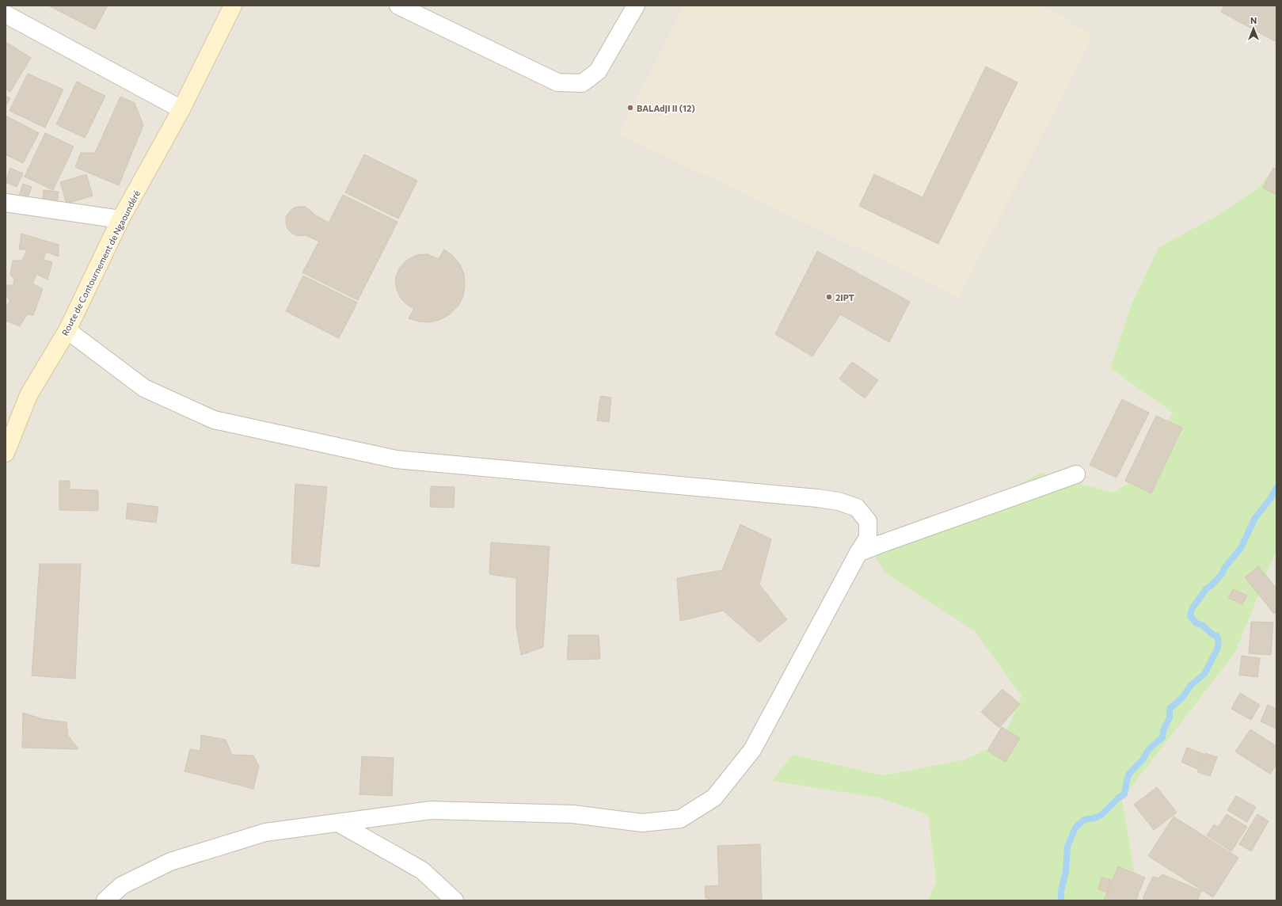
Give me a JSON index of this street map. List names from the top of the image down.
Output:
{
  "streets": {
    "street": ["Route de Contournement de Ngaoundéré"]
  },
  "places": ["BALAdJI II (12)", "2IPT"],
  "north": "top"
}
